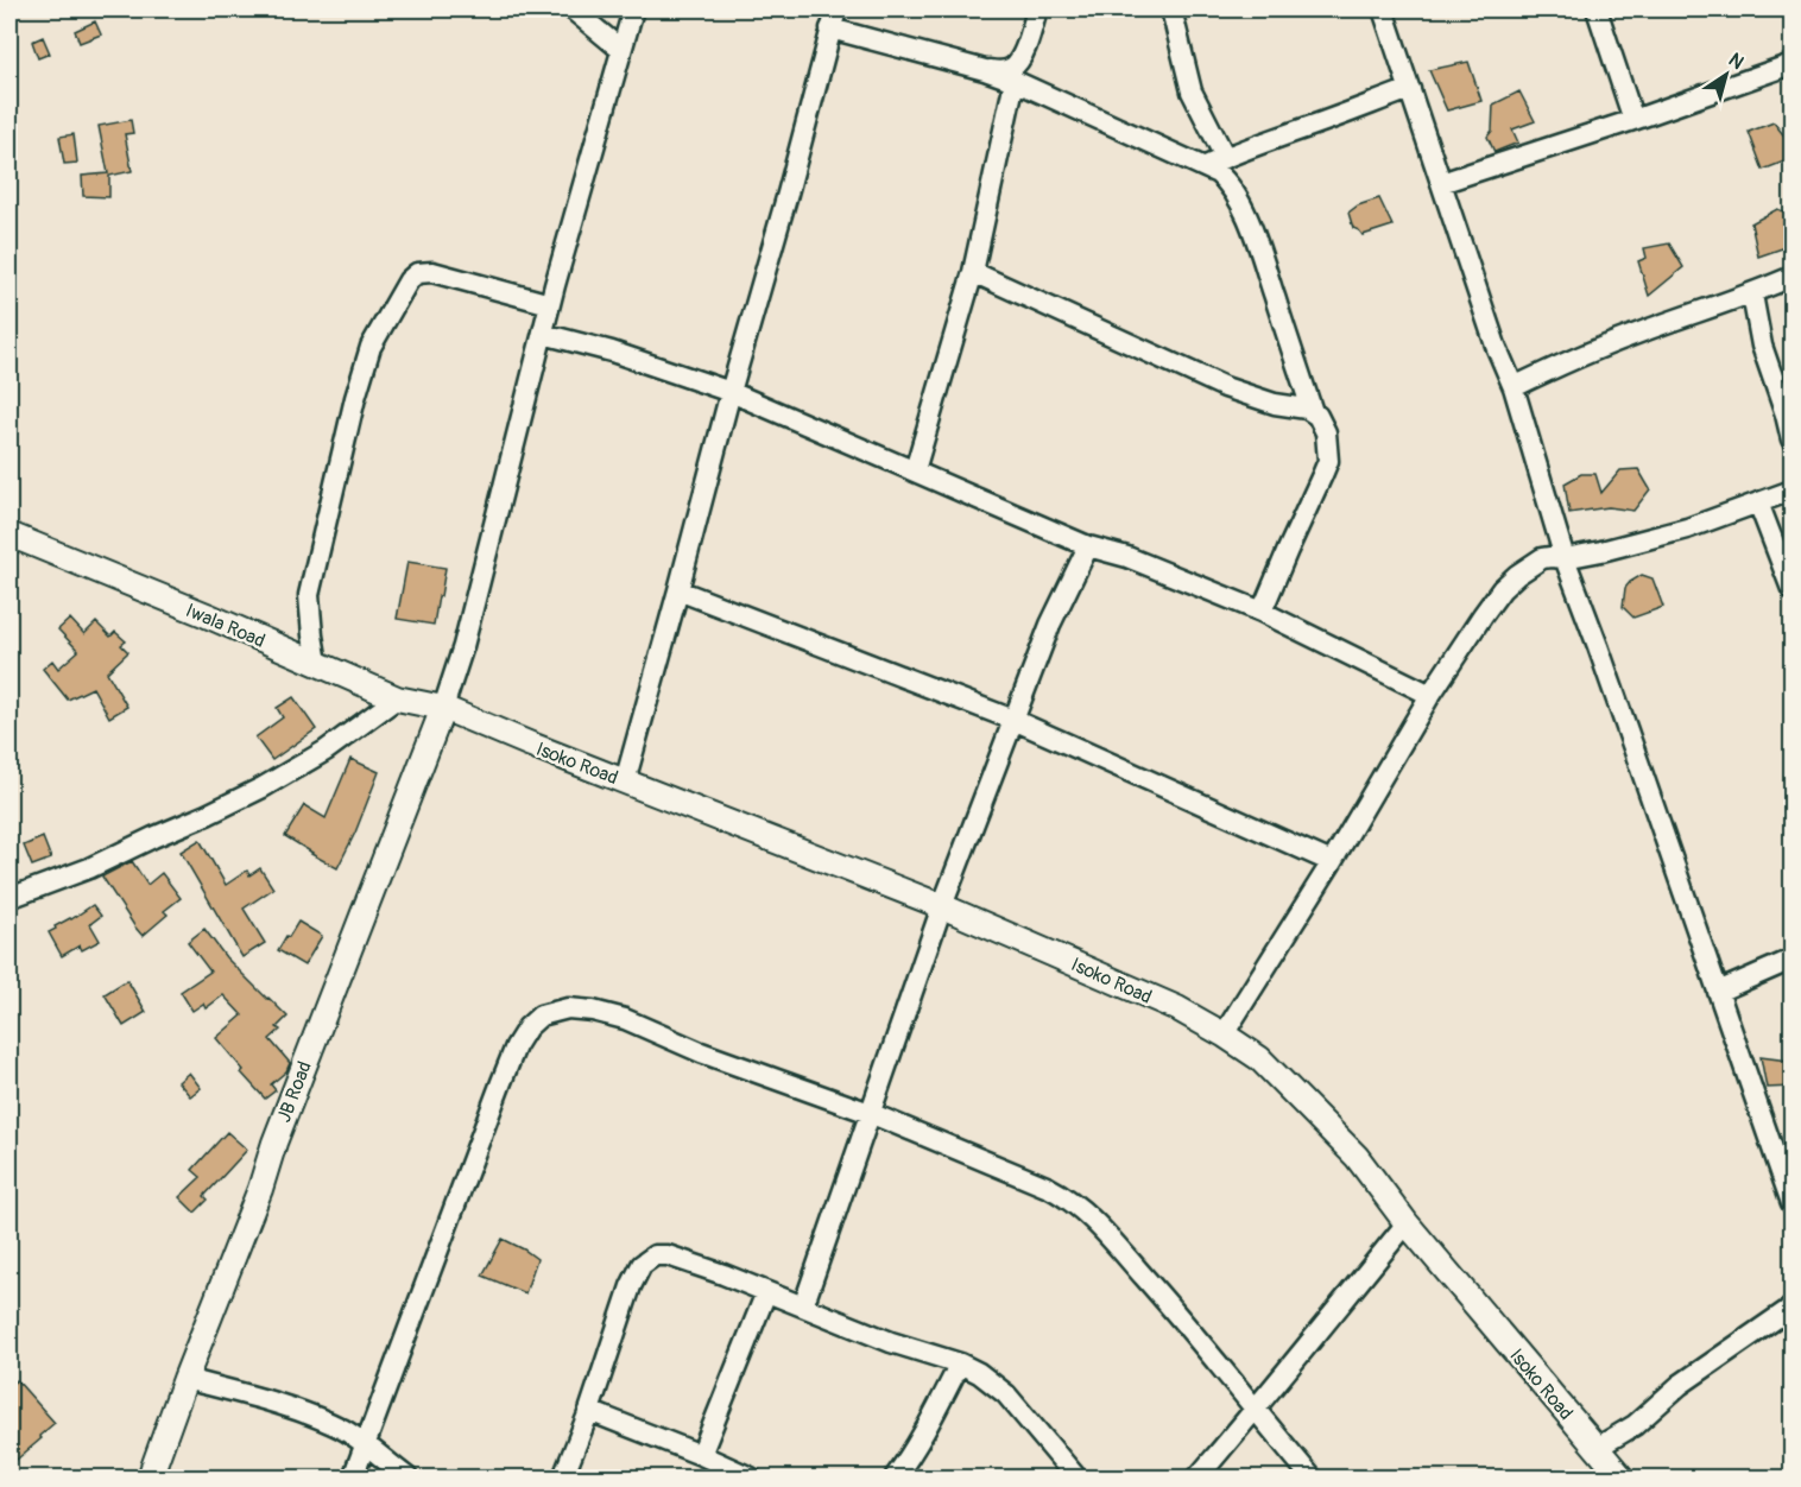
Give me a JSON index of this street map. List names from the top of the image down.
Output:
{
  "streets": {
    "street": ["Iwala Road", "Isoko Road", "JB Road"]
  },
  "crossings": [
    ["Iwala Road", "Isoko Road"],
    ["Iwala Road", "JB Road"],
    ["Isoko Road", "JB Road"]
  ],
  "north": "top right"
}
